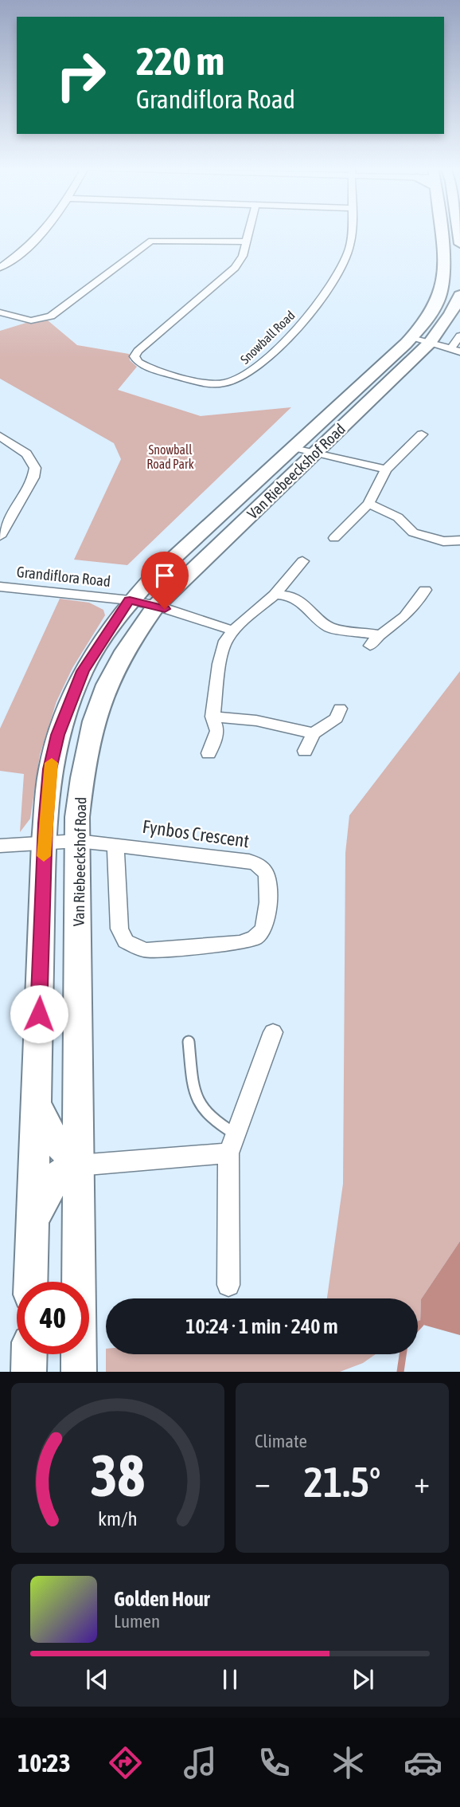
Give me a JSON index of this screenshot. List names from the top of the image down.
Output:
{
  "streets": {
    "street": [
      "Snowball Road",
      "Van Riebeeckshof Road",
      "Grandiflora Road",
      "Fynbos Crescent"
    ]
  },
  "crossings": [
    ["Van Riebeeckshof Road", "Grandiflora Road"],
    ["Van Riebeeckshof Road", "Fynbos Crescent"]
  ],
  "parks": ["Snowball Road Park"],
  "page": {
    "turn": ["220 m", "Grandiflora Road"],
    "limit": "40",
    "trip": "10:24 · 1 min · 240 m",
    "tile": "Climate",
    "heat": ["−", "21.5°", "+"],
    "song": ["Golden Hour", "Lumen"],
    "tabs": "10:23",
    "gauge": ["38", "km/h"]
  }
}
